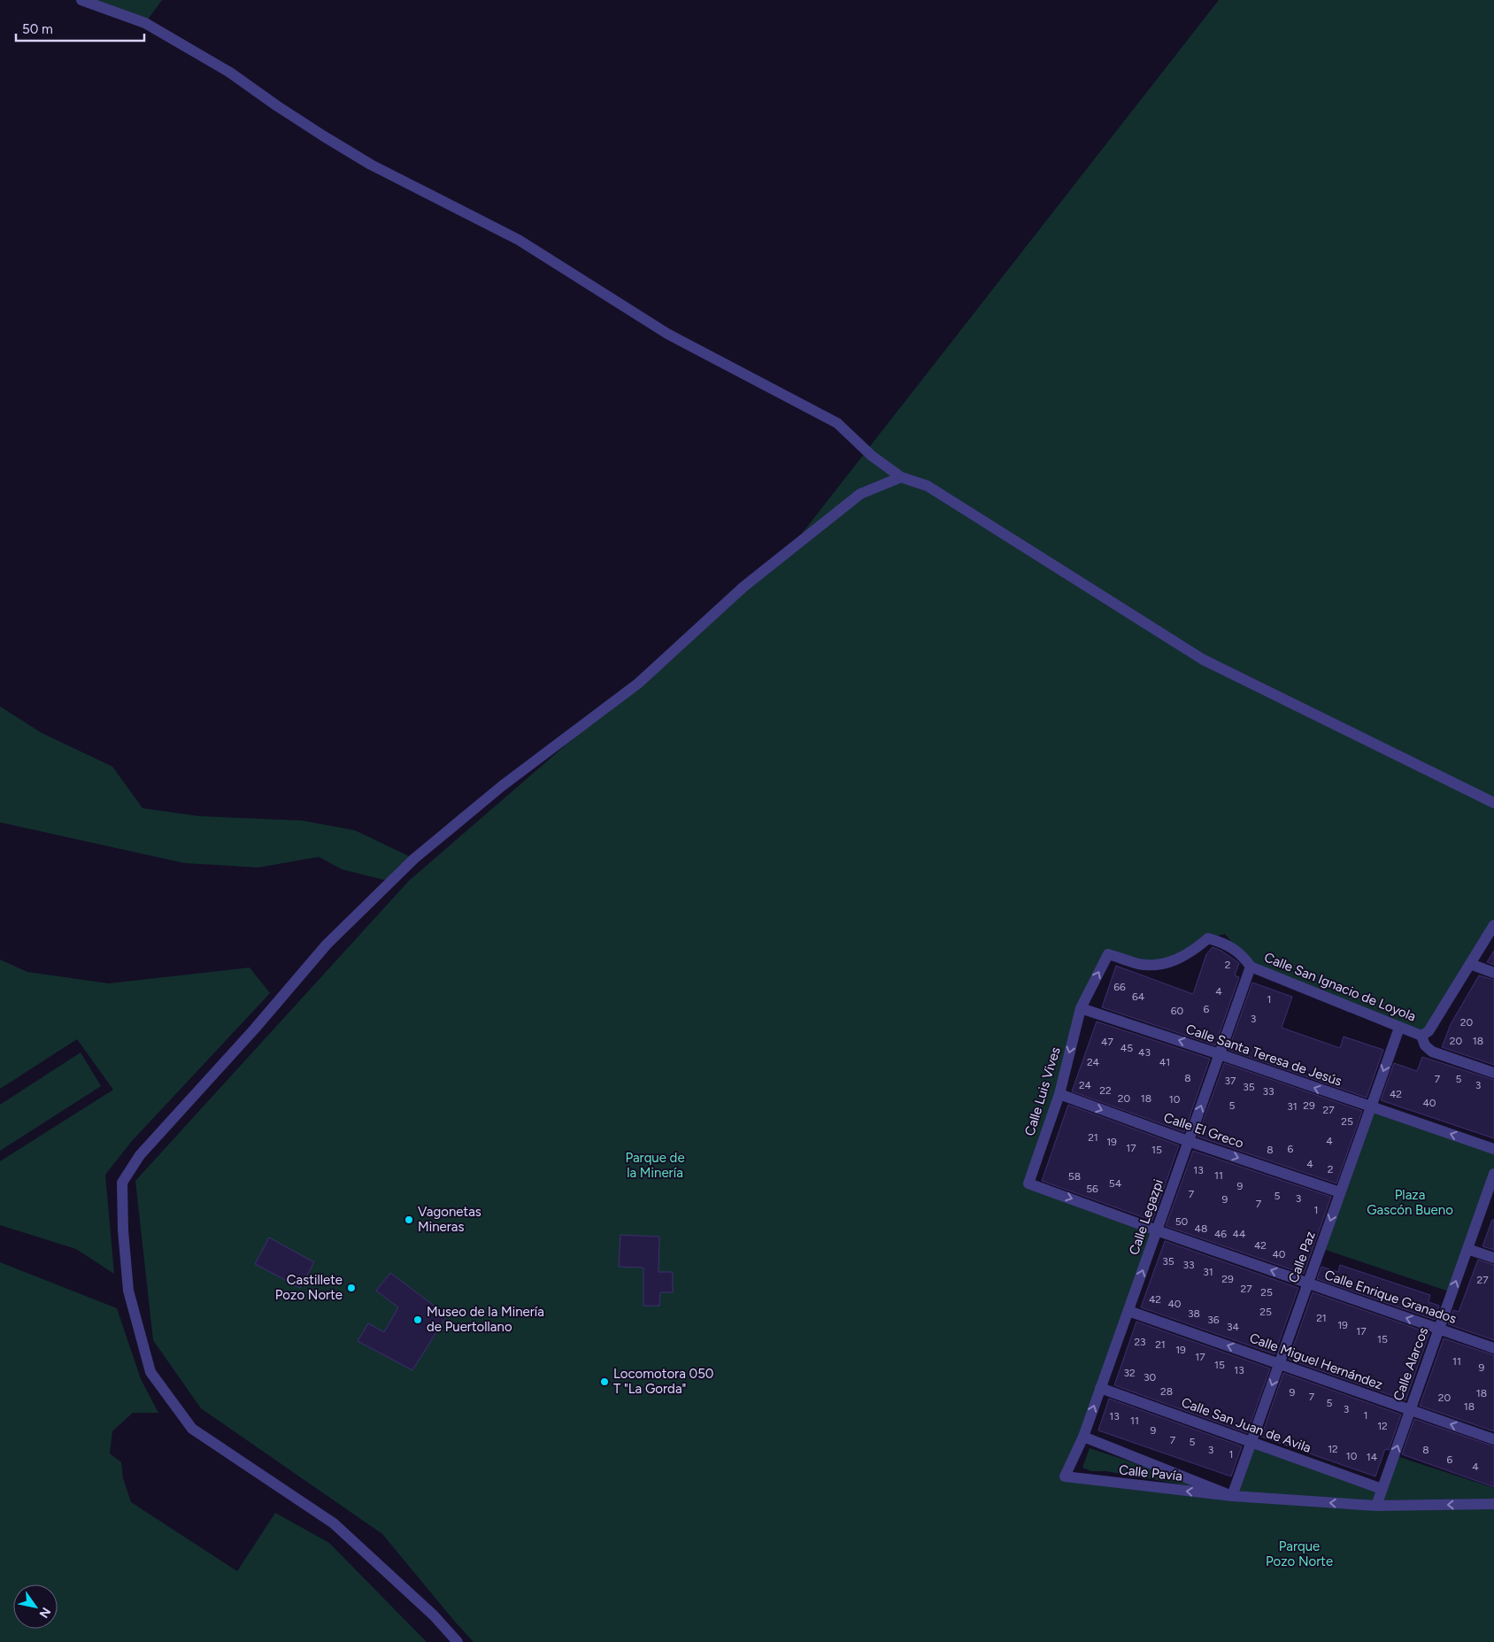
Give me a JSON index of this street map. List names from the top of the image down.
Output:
{
  "streets": {
    "street": [
      "Calle San Ignacio de Loyola",
      "Calle Santa Teresa de Jesús",
      "Calle Luis Vives",
      "Calle El Greco",
      "Calle Legazpi",
      "Calle Paz",
      "Calle Enrique Granados",
      "Calle Miguel Hernández",
      "Calle Alarcos",
      "Calle San Juan de Avila",
      "Calle Pavía"
    ]
  },
  "crossings": [
    ["Calle San Ignacio de Loyola", "Calle Santa Teresa de Jesús"],
    ["Calle San Ignacio de Loyola", "Calle Luis Vives"],
    ["Calle San Ignacio de Loyola", "Calle Legazpi"],
    ["Calle San Ignacio de Loyola", "Calle Paz"],
    ["Calle Santa Teresa de Jesús", "Calle Luis Vives"],
    ["Calle Santa Teresa de Jesús", "Calle Legazpi"],
    ["Calle Santa Teresa de Jesús", "Calle Paz"],
    ["Calle Luis Vives", "Calle El Greco"],
    ["Calle Luis Vives", "Calle Enrique Granados"],
    ["Calle El Greco", "Calle Legazpi"],
    ["Calle El Greco", "Calle Paz"],
    ["Calle Legazpi", "Calle Enrique Granados"],
    ["Calle Legazpi", "Calle Miguel Hernández"],
    ["Calle Legazpi", "Calle San Juan de Avila"],
    ["Calle Legazpi", "Calle Pavía"],
    ["Calle Paz", "Calle Enrique Granados"],
    ["Calle Paz", "Calle Miguel Hernández"],
    ["Calle Paz", "Calle San Juan de Avila"],
    ["Calle Paz", "Calle Pavía"],
    ["Calle Enrique Granados", "Calle Alarcos"],
    ["Calle Miguel Hernández", "Calle Alarcos"],
    ["Calle Alarcos", "Calle San Juan de Avila"],
    ["Calle Alarcos", "Calle Pavía"]
  ],
  "one_way": [
    "Calle Santa Teresa de Jesús",
    "Calle Luis Vives",
    "Calle El Greco",
    "Calle Legazpi",
    "Calle Paz",
    "Calle Alarcos"
  ],
  "parks": ["Parque de la Minería", "Plaza Gascón Bueno", "Parque Pozo Norte"],
  "places": [
    "Vagonetas Mineras",
    "Castillete Pozo Norte",
    "Museo de la Minería de Puertollano",
    "Locomotora 050 T \"La Gorda\""
  ],
  "house_numbers": [
    "2",
    "66",
    "4",
    "64",
    "1",
    "6",
    "60",
    "3",
    "20",
    "20",
    "18",
    "47",
    "45",
    "43",
    "24",
    "41",
    "8",
    "7",
    "5",
    "37",
    "24",
    "3",
    "35",
    "22",
    "33",
    "42",
    "20",
    "18",
    "10",
    "40",
    "5",
    "29",
    "31",
    "27",
    "25",
    "21",
    "4",
    "19",
    "17",
    "6",
    "15",
    "8",
    "4",
    "2",
    "13",
    "11",
    "58",
    "54",
    "9",
    "56",
    "7",
    "5",
    "3",
    "9",
    "7",
    "1",
    "50",
    "48",
    "46",
    "44",
    "42",
    "40",
    "35",
    "33",
    "31",
    "29",
    "27",
    "27",
    "25",
    "42",
    "40",
    "25",
    "38",
    "21",
    "36",
    "19",
    "34",
    "17",
    "15",
    "23",
    "21",
    "19",
    "17",
    "11",
    "15",
    "9",
    "13",
    "32",
    "30",
    "28",
    "9",
    "18",
    "7",
    "20",
    "5",
    "18",
    "3",
    "1",
    "13",
    "11",
    "12",
    "9",
    "7",
    "5",
    "12",
    "3",
    "8",
    "1",
    "10",
    "14",
    "6",
    "4"
  ],
  "scale_bar": "50 m",
  "north": "bottom right"
}
